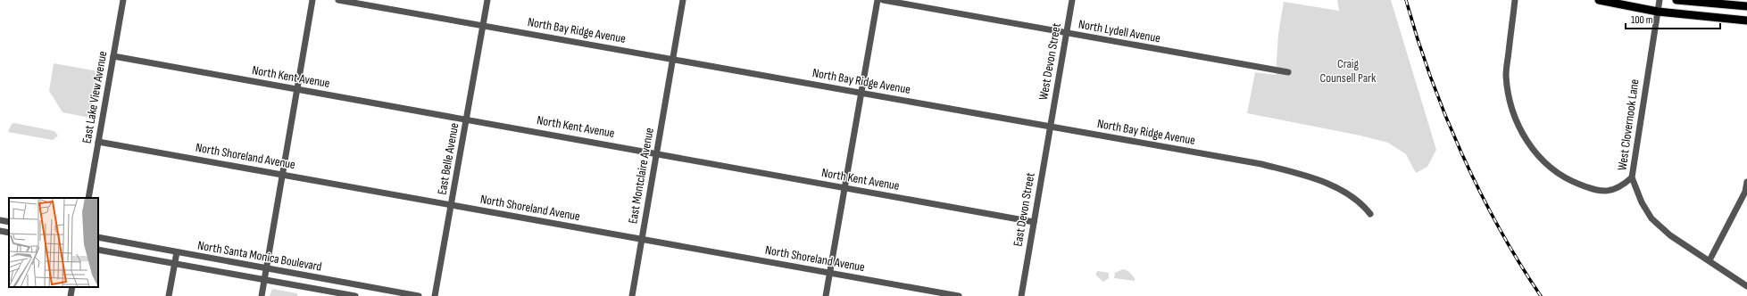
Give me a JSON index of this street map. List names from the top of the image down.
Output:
{
  "streets": {
    "street": [
      "North Bay Ridge Avenue",
      "North Lydell Avenue",
      "West Devon Street",
      "North Kent Avenue",
      "East Lake View Avenue",
      "West Clovernook Lane",
      "North Shoreland Avenue",
      "East Belle Avenue",
      "East Montclaire Avenue",
      "East Devon Street",
      "North Santa Monica Boulevard"
    ]
  },
  "crossings": [
    ["North Bay Ridge Avenue", "West Devon Street"],
    ["North Bay Ridge Avenue", "East Belle Avenue"],
    ["North Bay Ridge Avenue", "East Montclaire Avenue"],
    ["North Bay Ridge Avenue", "East Devon Street"],
    ["North Lydell Avenue", "West Devon Street"],
    ["West Devon Street", "East Devon Street"],
    ["North Kent Avenue", "East Lake View Avenue"],
    ["North Kent Avenue", "East Belle Avenue"],
    ["North Kent Avenue", "East Montclaire Avenue"],
    ["North Kent Avenue", "East Devon Street"],
    ["East Lake View Avenue", "North Shoreland Avenue"],
    ["North Shoreland Avenue", "East Belle Avenue"],
    ["North Shoreland Avenue", "East Montclaire Avenue"]
  ],
  "parks": ["Craig Counsell Park"],
  "scale_bar": "100 m"
}
